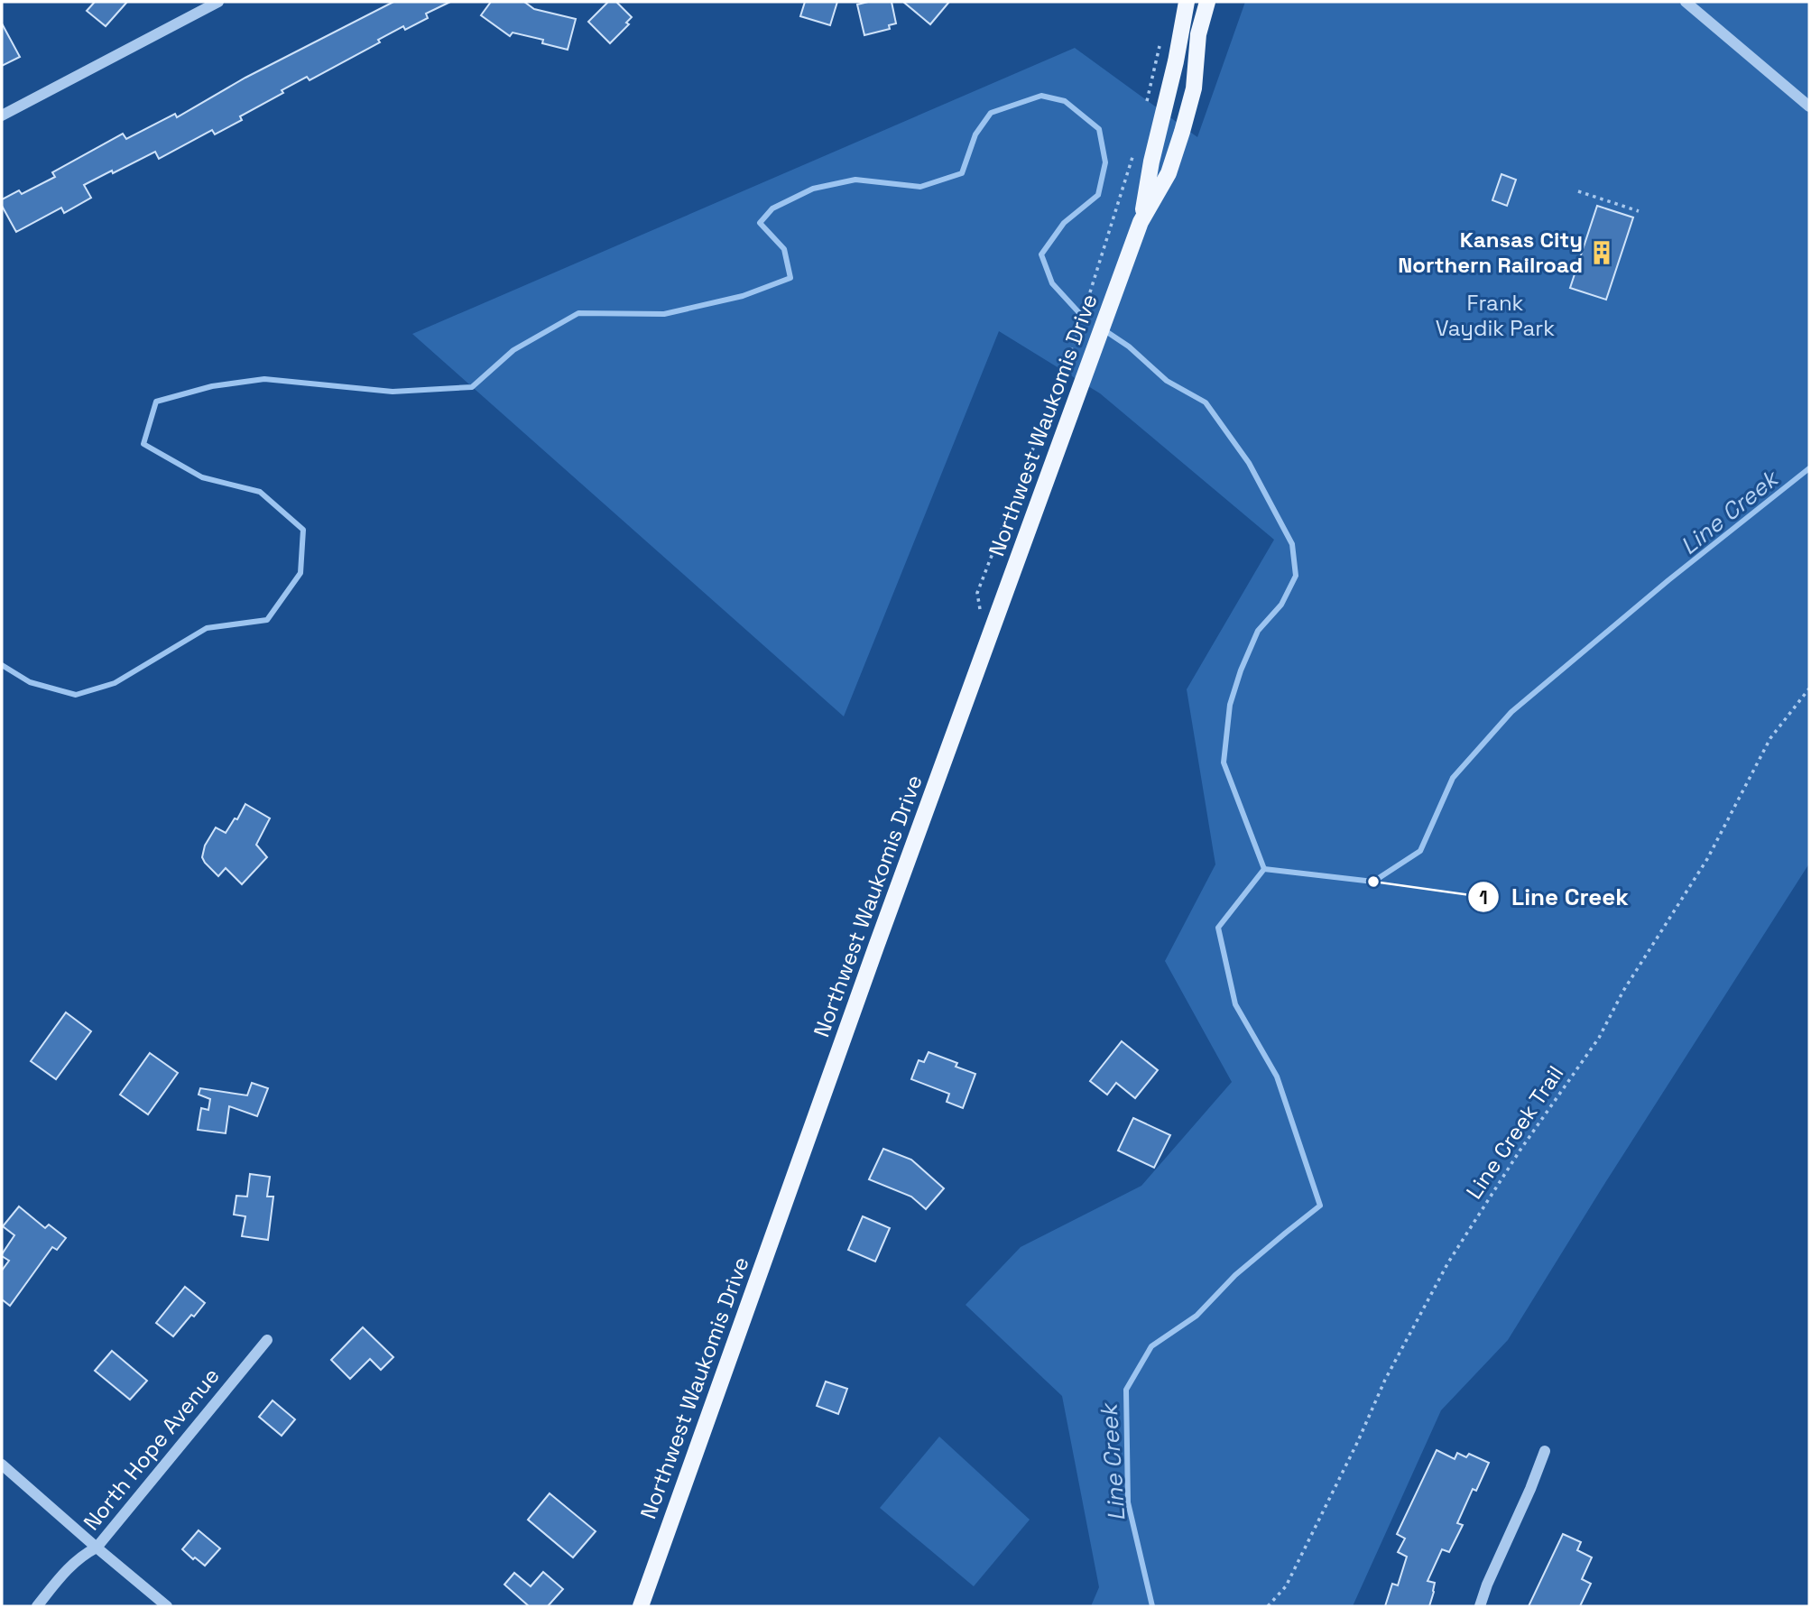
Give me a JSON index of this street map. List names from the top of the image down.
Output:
{
  "streets": {
    "main road": ["Northwest Waukomis Drive"],
    "street": ["North Hope Avenue"],
    "path": ["Line Creek Trail"]
  },
  "water": ["Line Creek"],
  "parks": ["Frank Vaydik Park"],
  "places": {
    "building": ["Kansas City Northern Railroad"],
    "other": ["Line Creek"]
  }
}
